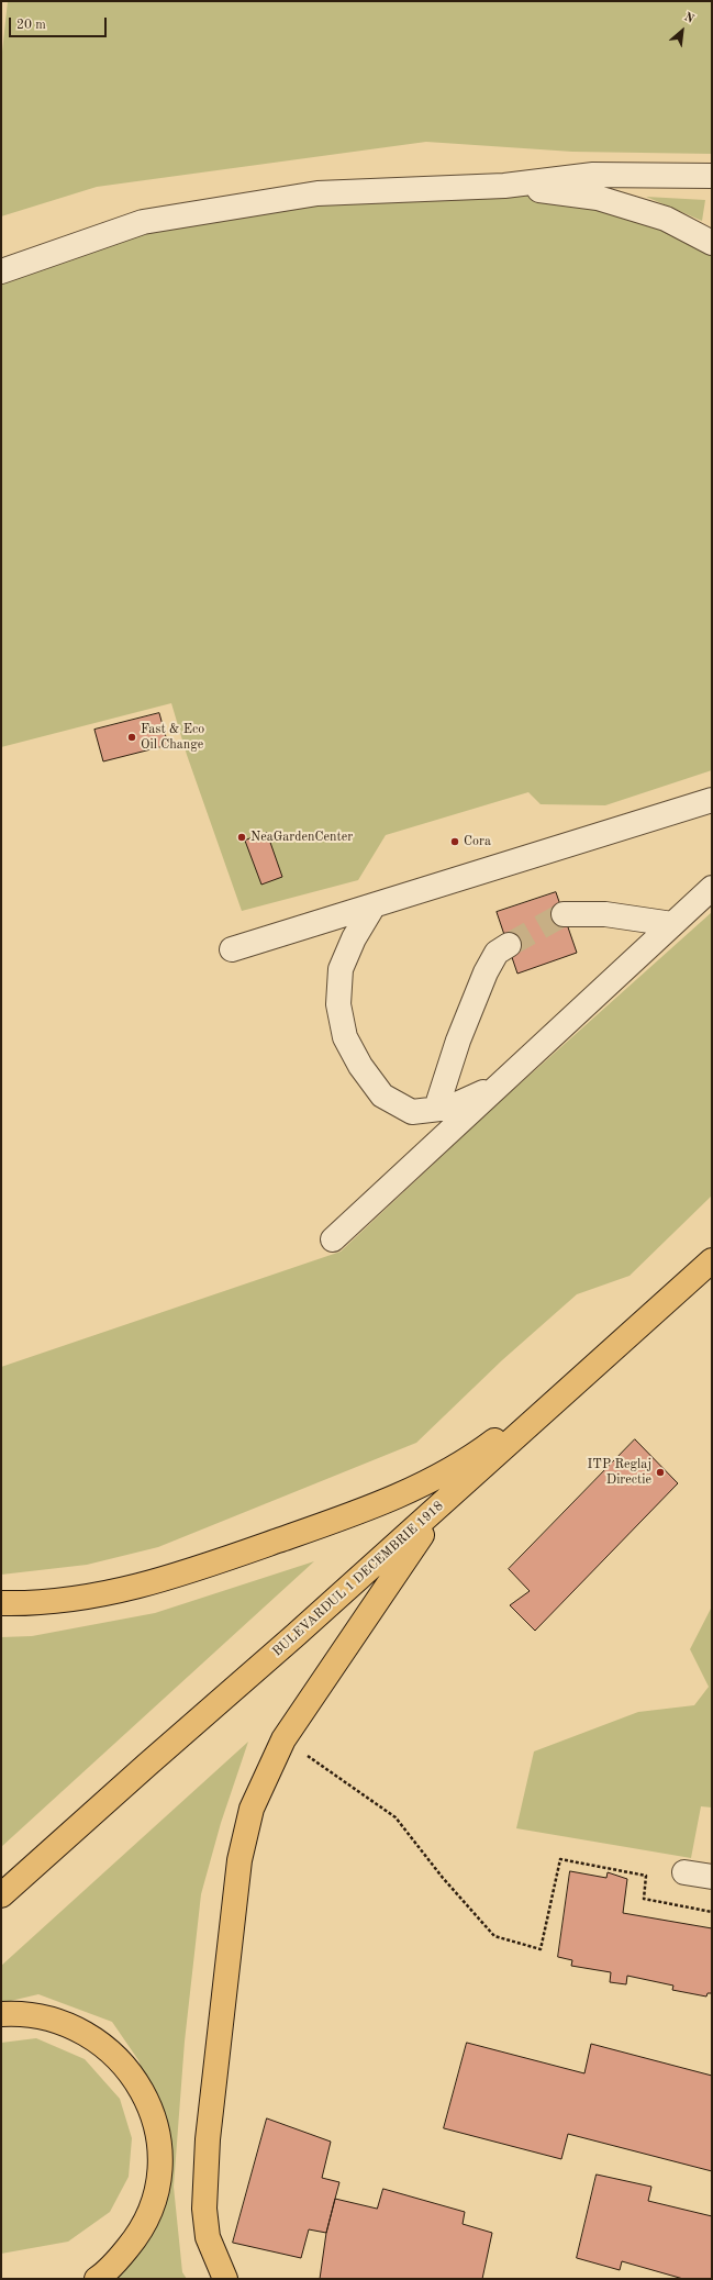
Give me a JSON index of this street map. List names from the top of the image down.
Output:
{
  "streets": {
    "main road": ["BULEVARDUL 1 DECEMBRIE 1918"]
  },
  "places": [
    "Fast & Eco Oil Change",
    "NeaGardenCenter",
    "Cora",
    "ITP Reglaj Directie"
  ],
  "scale_bar": "20 m",
  "north": "top right"
}
